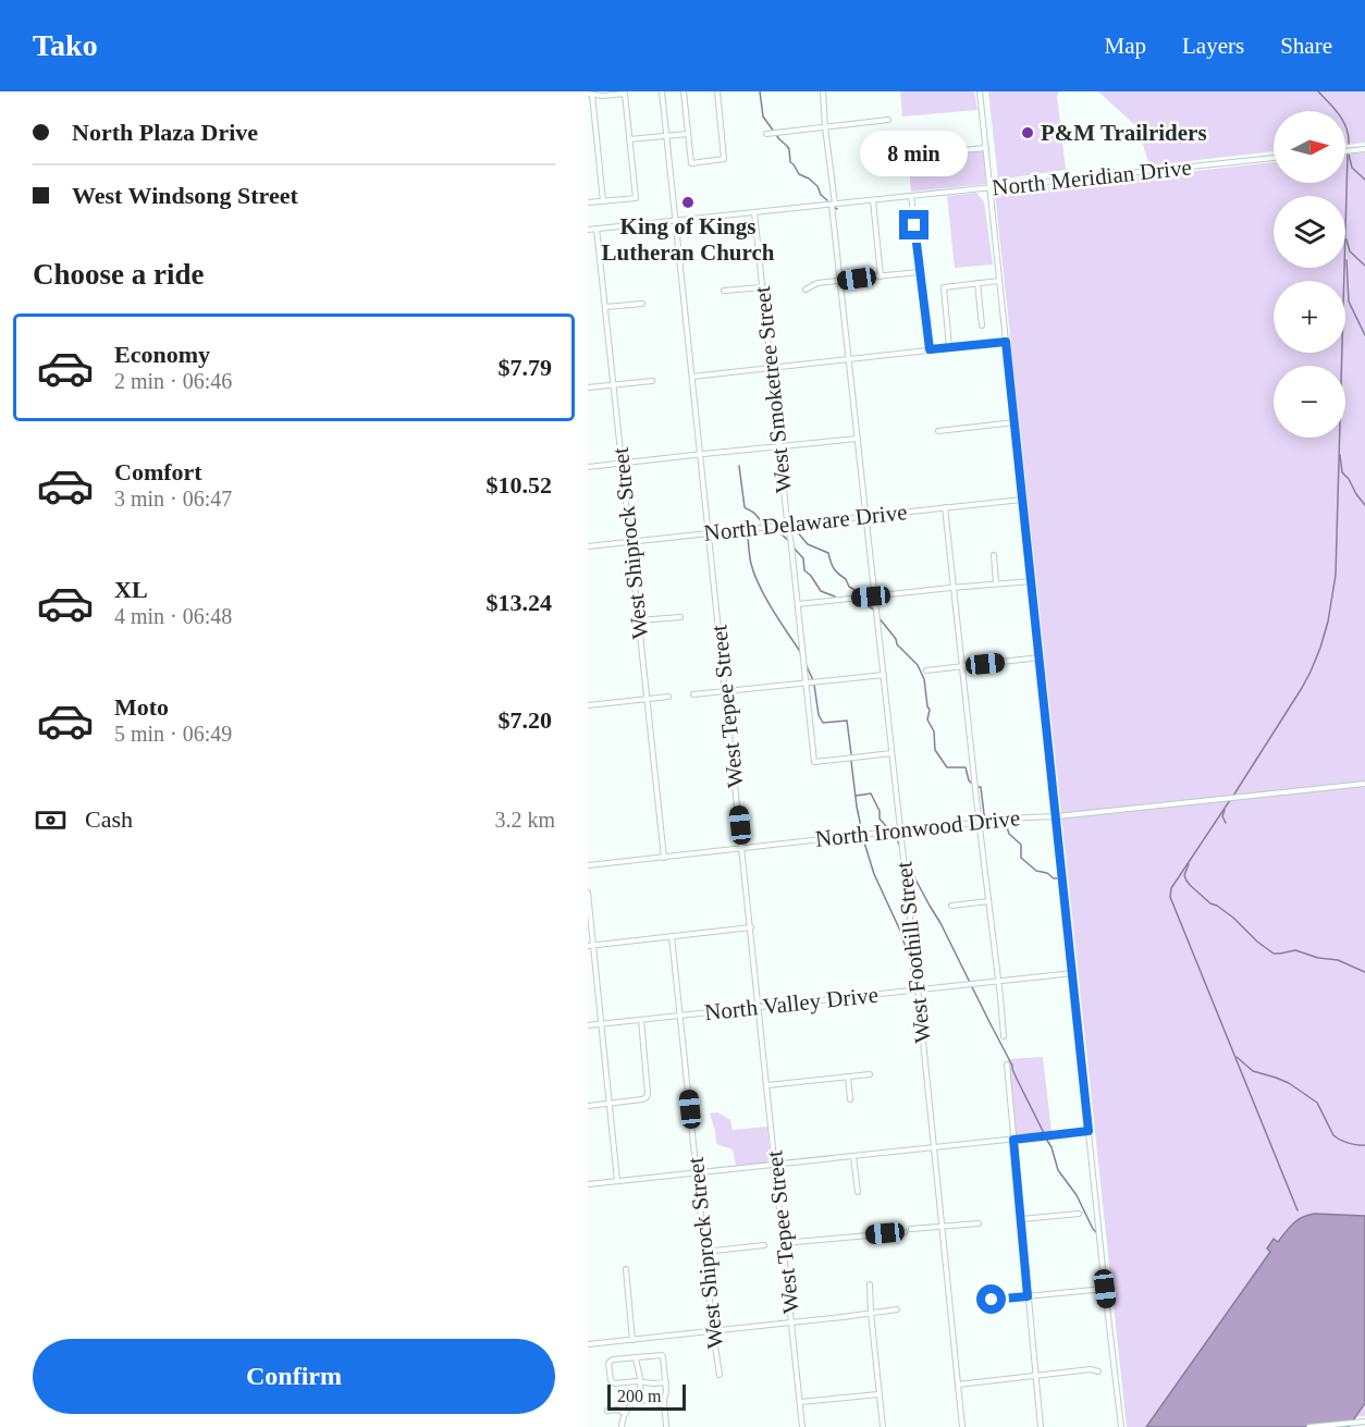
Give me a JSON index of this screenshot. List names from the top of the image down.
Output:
{
  "streets": {
    "street": [
      "North Meridian Drive",
      "West Smoketree Street",
      "North Delaware Drive",
      "West Shiprock Street",
      "West Tepee Street",
      "North Ironwood Drive",
      "West Foothill Street",
      "North Valley Drive"
    ]
  },
  "crossings": [
    ["North Meridian Drive", "West Smoketree Street"],
    ["North Meridian Drive", "West Shiprock Street"],
    ["North Meridian Drive", "West Tepee Street"],
    ["North Meridian Drive", "West Foothill Street"],
    ["West Smoketree Street", "North Delaware Drive"],
    ["West Smoketree Street", "West Foothill Street"],
    ["North Delaware Drive", "West Shiprock Street"],
    ["North Delaware Drive", "West Tepee Street"],
    ["North Delaware Drive", "West Foothill Street"],
    ["West Shiprock Street", "North Ironwood Drive"],
    ["West Shiprock Street", "North Valley Drive"],
    ["West Tepee Street", "North Ironwood Drive"],
    ["West Tepee Street", "North Valley Drive"],
    ["North Ironwood Drive", "West Foothill Street"],
    ["West Foothill Street", "North Valley Drive"]
  ],
  "places": ["P&M Trailriders", "King of Kings Lutheran Church"],
  "scale_bar": "200 m",
  "north": "right",
  "page": {
    "header": "Tako",
    "nav": ["Map", "Layers", "Share"],
    "banner": ["North Plaza Drive", "West Windsong Street"],
    "map_buttons": ["+", "−"],
    "bubble": "8 min",
    "heading": "Choose a ride",
    "list": [
      {
        "name": "Economy",
        "note": "2 min · 06:46",
        "value": "$7.79"
      },
      {
        "name": "Comfort",
        "note": "3 min · 06:47",
        "value": "$10.52"
      },
      {
        "name": "XL",
        "note": "4 min · 06:48",
        "value": "$13.24"
      },
      {
        "name": "Moto",
        "note": "5 min · 06:49",
        "value": "$7.20"
      }
    ],
    "pay": ["Cash", "3.2 km"],
    "buttons": "Confirm",
    "scale": "200 m"
  }
}
